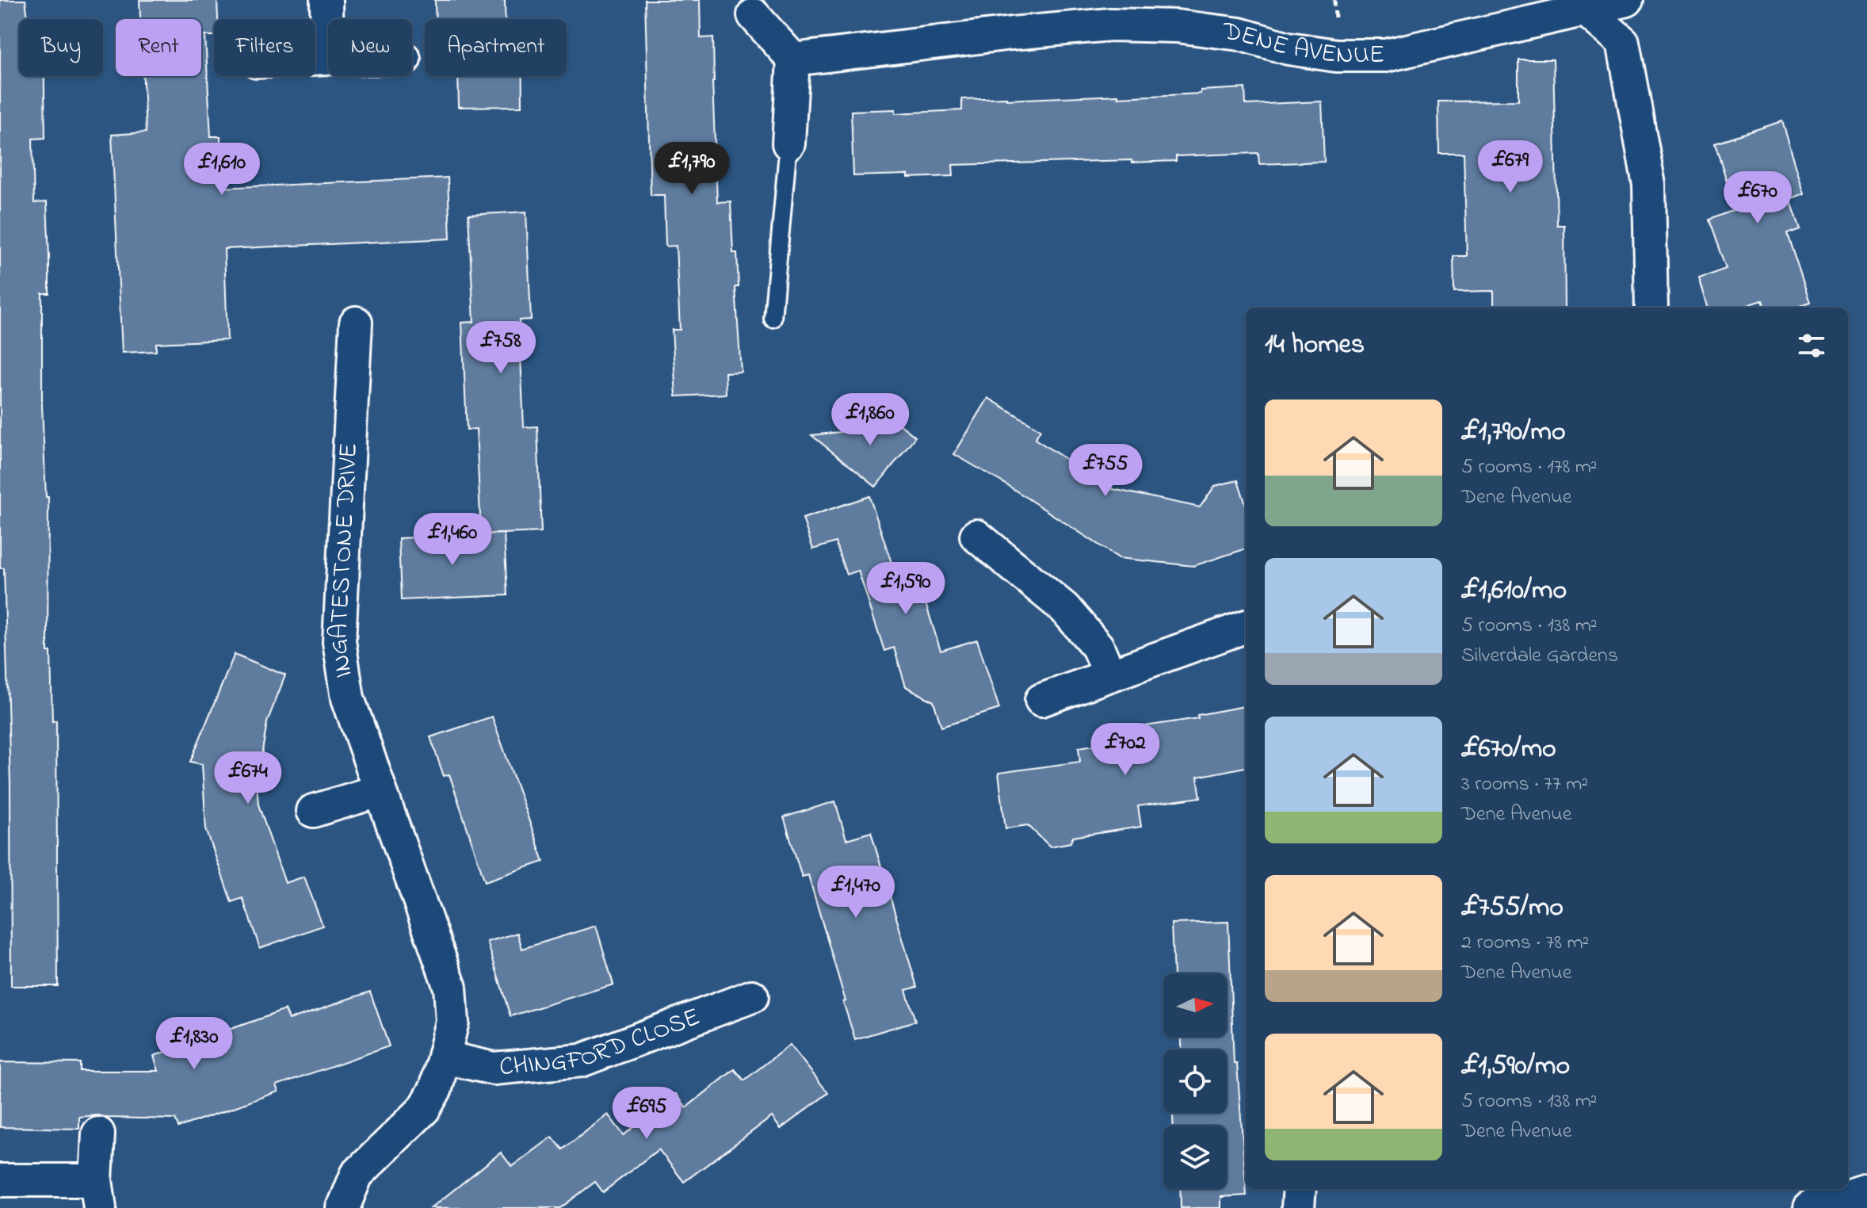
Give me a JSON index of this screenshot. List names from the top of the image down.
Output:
{
  "streets": {
    "street": ["DENE AVENUE", "INGATESTONE DRIVE", "CHINGFORD CLOSE"]
  },
  "crossings": [
    ["INGATESTONE DRIVE", "CHINGFORD CLOSE"]
  ],
  "north": "right",
  "page": {
    "chip": [
      "Buy",
      "Rent",
      "Filters",
      "New",
      "Apartment"
    ],
    "price": [
      "£679",
      "£1,790",
      "£1,610",
      "£670",
      "£758",
      "£1,860",
      "£755",
      "£1,460",
      "£1,590",
      "£702",
      "£674",
      "£1,470",
      "£1,830",
      "£695"
    ],
    "heading": "14 homes",
    "list": [
      {
        "name": "£1,790/mo",
        "note": "5 rooms · 178 m² · Dene Avenue"
      },
      {
        "name": "£1,610/mo",
        "note": "5 rooms · 138 m² · Silverdale Gardens"
      },
      {
        "name": "£670/mo",
        "note": "3 rooms · 77 m² · Dene Avenue"
      },
      {
        "name": "£755/mo",
        "note": "2 rooms · 78 m² · Dene Avenue"
      },
      {
        "name": "£1,590/mo",
        "note": "5 rooms · 138 m² · Dene Avenue"
      }
    ]
  }
}
